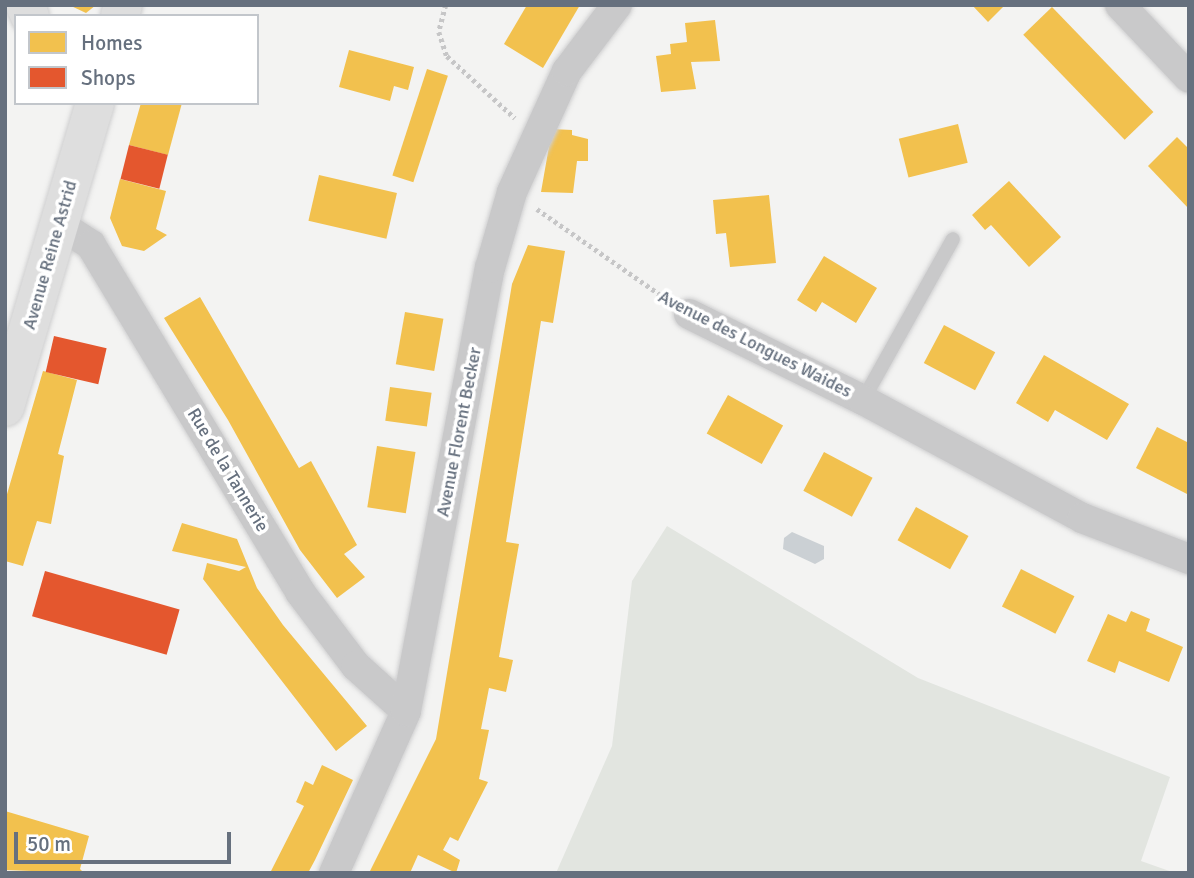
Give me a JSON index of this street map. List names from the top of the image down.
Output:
{
  "streets": {
    "main road": ["Avenue Reine Astrid"],
    "street": ["Avenue des Longues Waides", "Avenue Florent Becker", "Rue de la Tannerie"]
  },
  "crossings": [
    ["Avenue Reine Astrid", "Rue de la Tannerie"],
    ["Avenue Florent Becker", "Rue de la Tannerie"]
  ],
  "legend": ["Homes", "Shops"],
  "scale_bar": "50 m"
}
